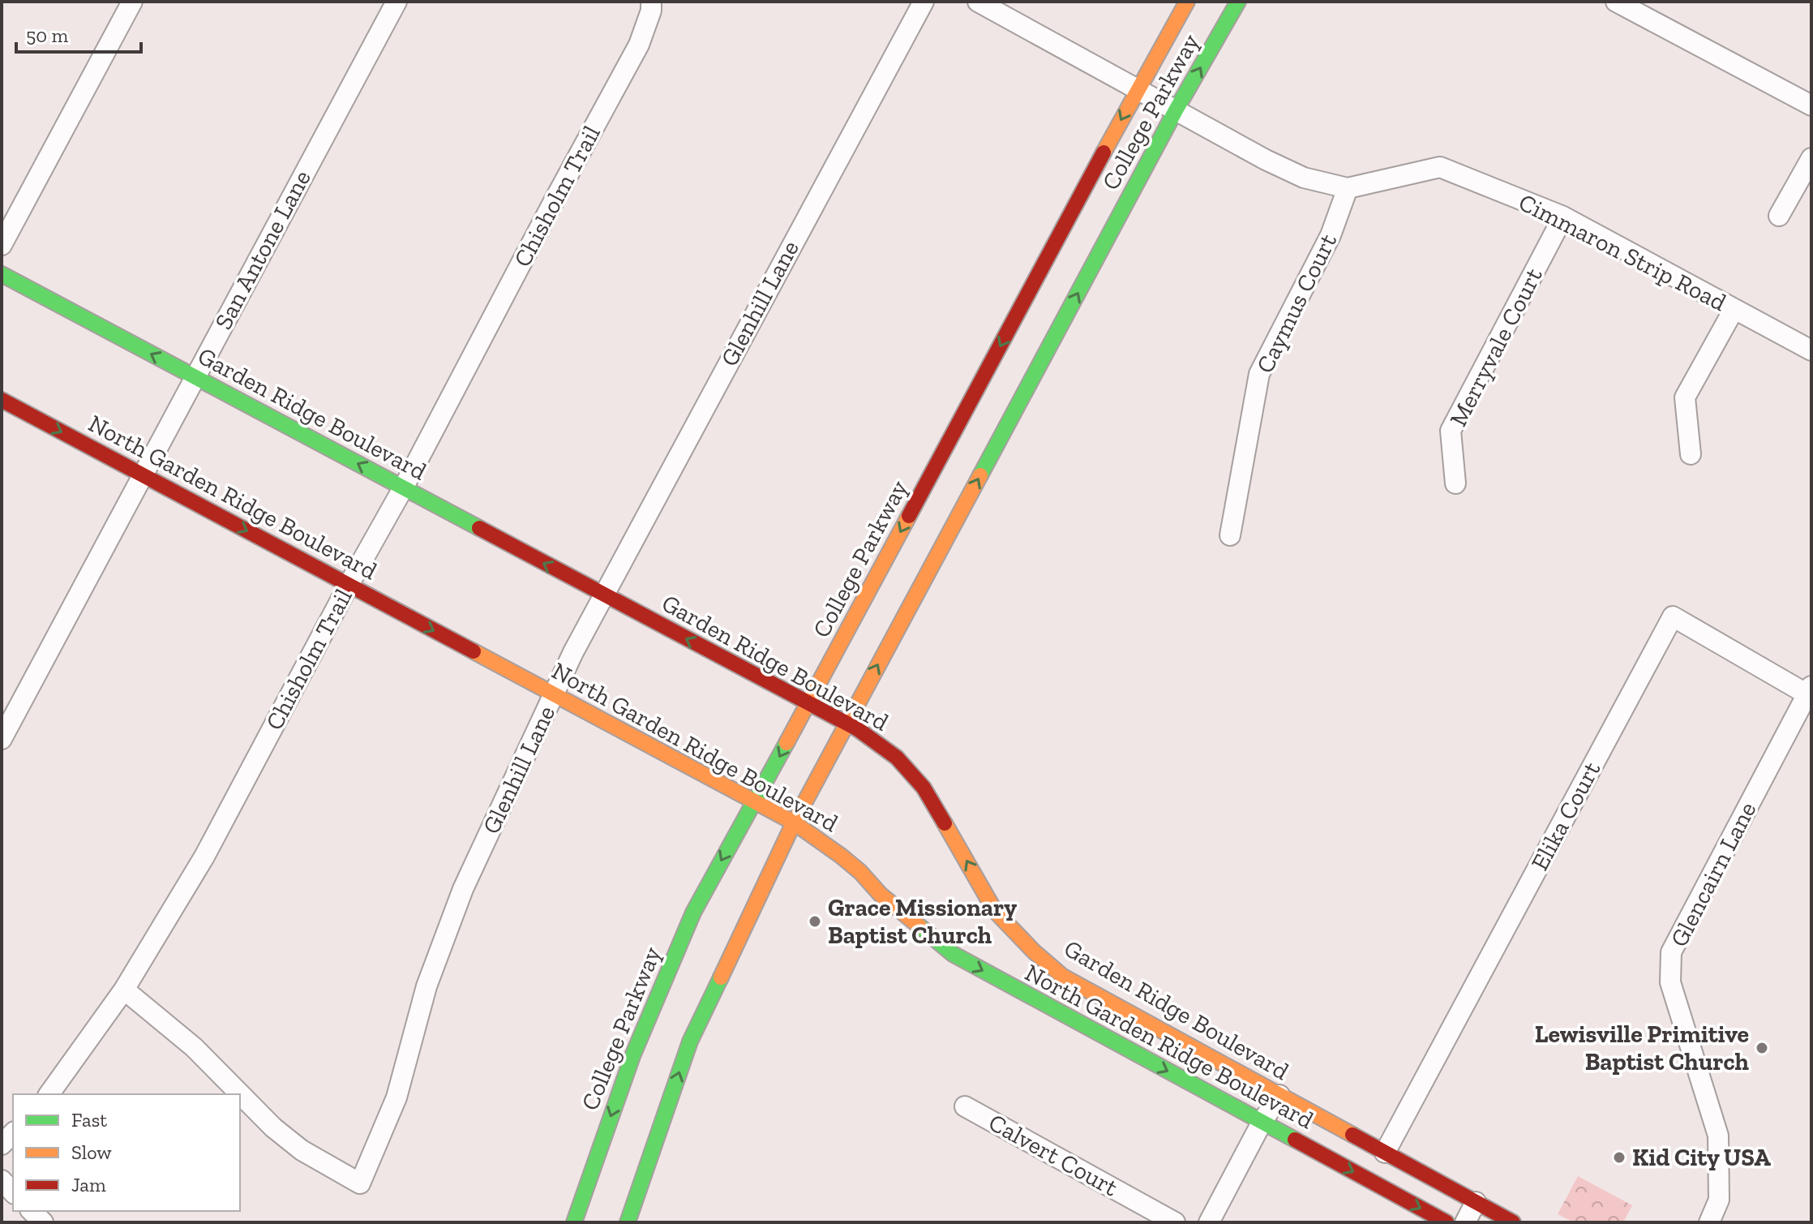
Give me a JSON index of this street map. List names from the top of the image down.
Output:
{
  "streets": {
    "main road": ["College Parkway", "Garden Ridge Boulevard", "North Garden Ridge Boulevard"],
    "street": [
      "Chisholm Trail",
      "San Antone Lane",
      "Cimmaron Strip Road",
      "Glenhill Lane",
      "Caymus Court",
      "Merryvale Court",
      "Elika Court",
      "Glencairn Lane",
      "Calvert Court"
    ]
  },
  "crossings": [
    ["College Parkway", "Cimmaron Strip Road"],
    ["College Parkway", "Garden Ridge Boulevard"],
    ["College Parkway", "North Garden Ridge Boulevard"],
    ["Chisholm Trail", "Glenhill Lane"],
    ["Chisholm Trail", "Garden Ridge Boulevard"],
    ["Chisholm Trail", "North Garden Ridge Boulevard"],
    ["San Antone Lane", "Garden Ridge Boulevard"],
    ["San Antone Lane", "North Garden Ridge Boulevard"],
    ["Cimmaron Strip Road", "Caymus Court"],
    ["Cimmaron Strip Road", "Merryvale Court"],
    ["Glenhill Lane", "Garden Ridge Boulevard"],
    ["Glenhill Lane", "North Garden Ridge Boulevard"],
    ["Garden Ridge Boulevard", "Elika Court"],
    ["Elika Court", "Glencairn Lane"]
  ],
  "one_way": ["Garden Ridge Boulevard", "North Garden Ridge Boulevard"],
  "places": ["Grace Missionary Baptist Church", "Lewisville Primitive Baptist Church", "Kid City USA"],
  "legend": ["Fast", "Slow", "Jam"],
  "scale_bar": "50 m"
}
